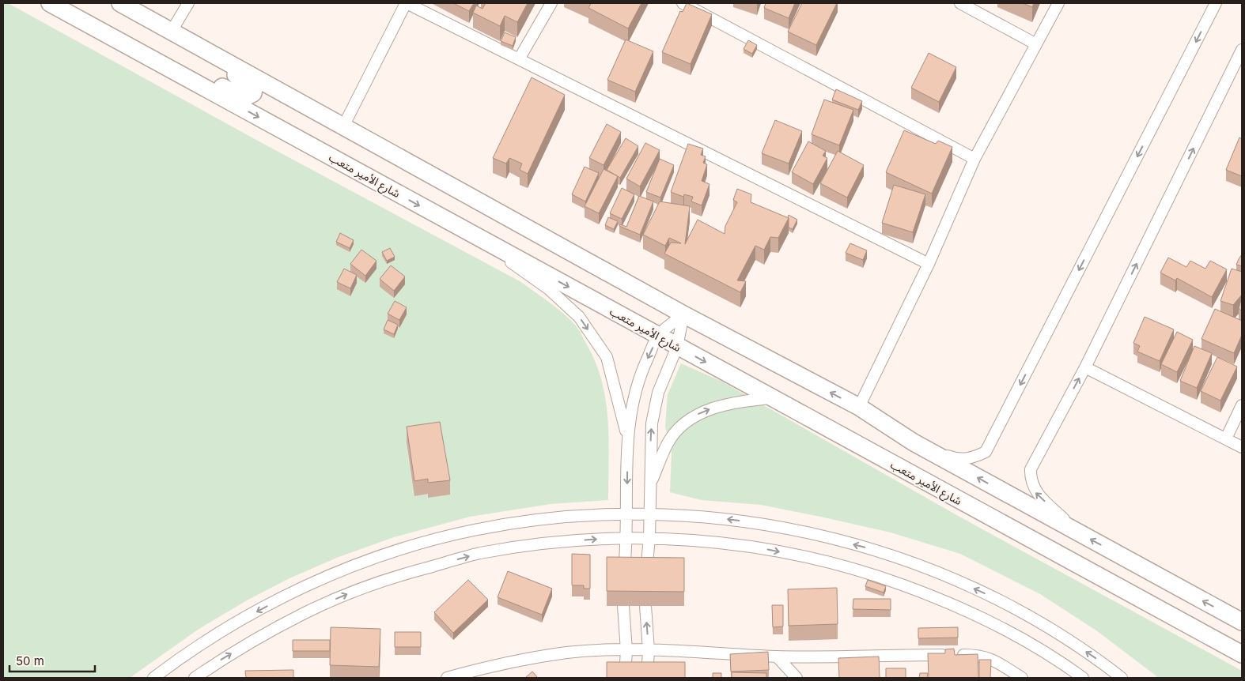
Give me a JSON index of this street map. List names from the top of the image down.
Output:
{
  "streets": {
    "main road": ["شارع الأمير متعب"]
  },
  "scale_bar": "50 m"
}
